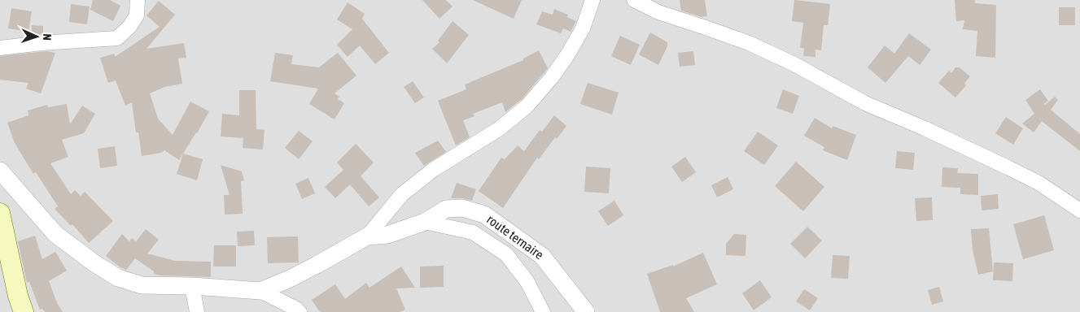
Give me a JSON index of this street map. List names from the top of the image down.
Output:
{
  "streets": {
    "street": ["route ternaire"]
  },
  "north": "right"
}
